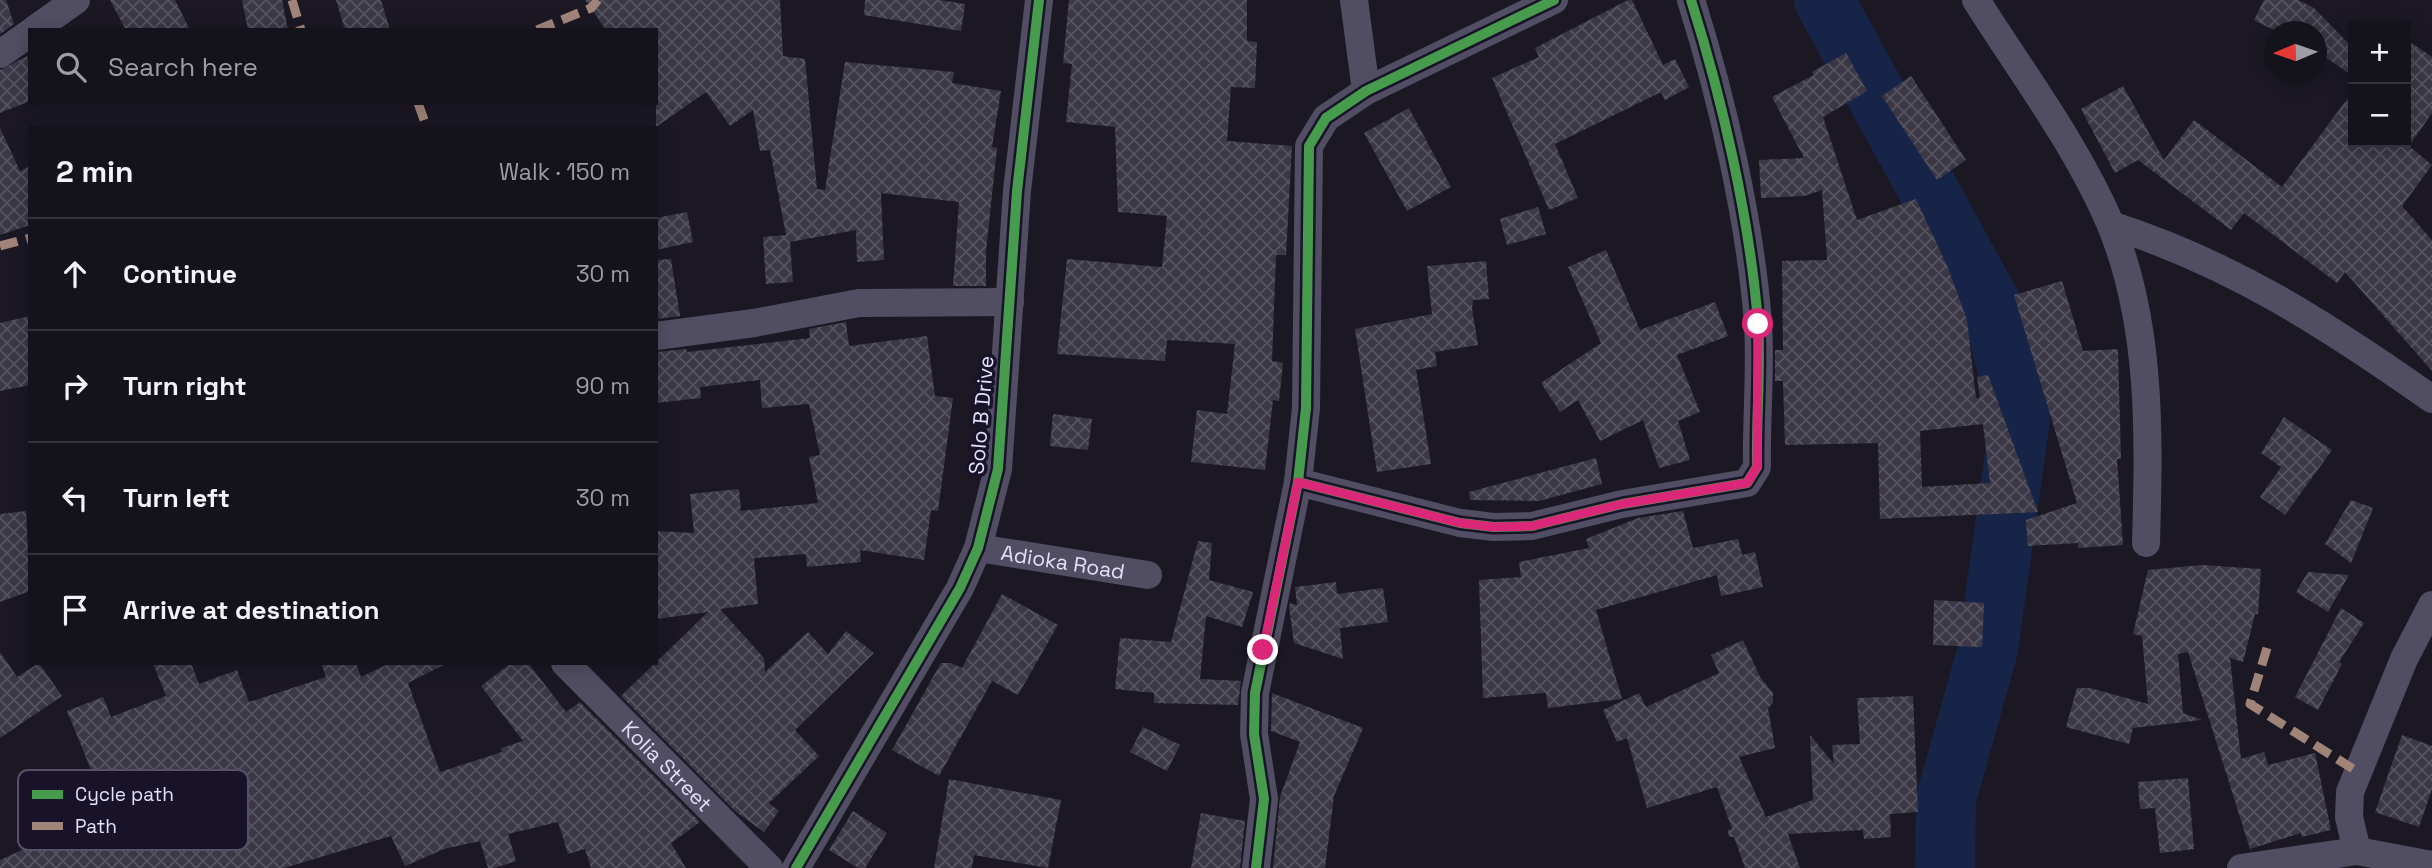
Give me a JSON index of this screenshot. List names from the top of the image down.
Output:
{
  "streets": {
    "street": ["Solo B Drive", "Adioka Road", "Kolia Street"]
  },
  "crossings": [
    ["Solo B Drive", "Adioka Road"]
  ],
  "legend": ["Cycle path", "Path"],
  "north": "left",
  "page": {
    "map_buttons": ["+", "−"],
    "search": "Search here",
    "heading": ["2 min", "Walk · 150 m"],
    "list": [
      ["Continue", "30 m"],
      ["Turn right", "90 m"],
      ["Turn left", "30 m"],
      "Arrive at destination"
    ]
  }
}
